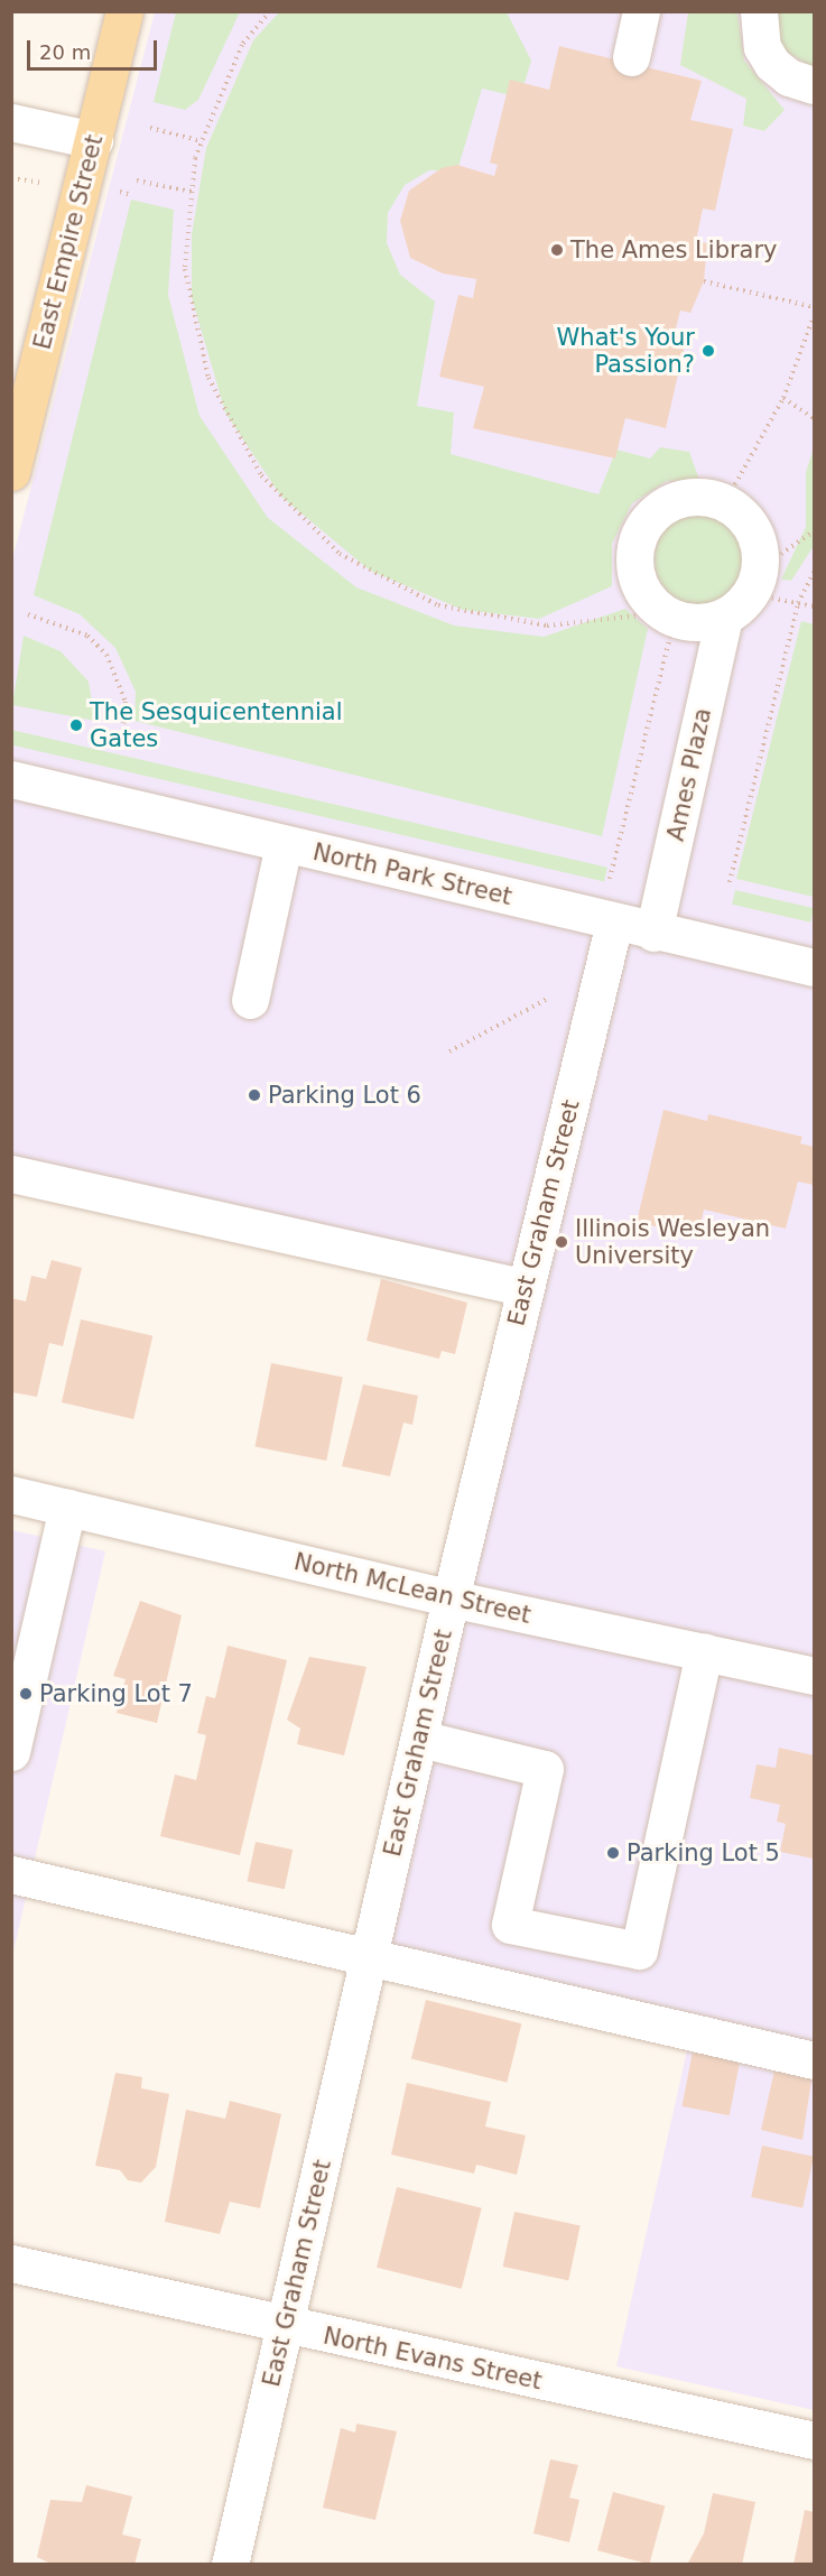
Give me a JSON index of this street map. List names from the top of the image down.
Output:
{
  "streets": {
    "main road": ["East Empire Street"],
    "street": [
      "Ames Plaza",
      "North Park Street",
      "East Graham Street",
      "North McLean Street",
      "North Evans Street"
    ]
  },
  "crossings": [
    ["Ames Plaza", "North Park Street"],
    ["North Park Street", "East Graham Street"],
    ["East Graham Street", "North McLean Street"],
    ["East Graham Street", "North Evans Street"]
  ],
  "places": [
    "The Ames Library",
    "What's Your Passion?",
    "The Sesquicentennial Gates",
    "Parking Lot 6",
    "Illinois Wesleyan University",
    "Parking Lot 7",
    "Parking Lot 5"
  ],
  "scale_bar": "20 m"
}
